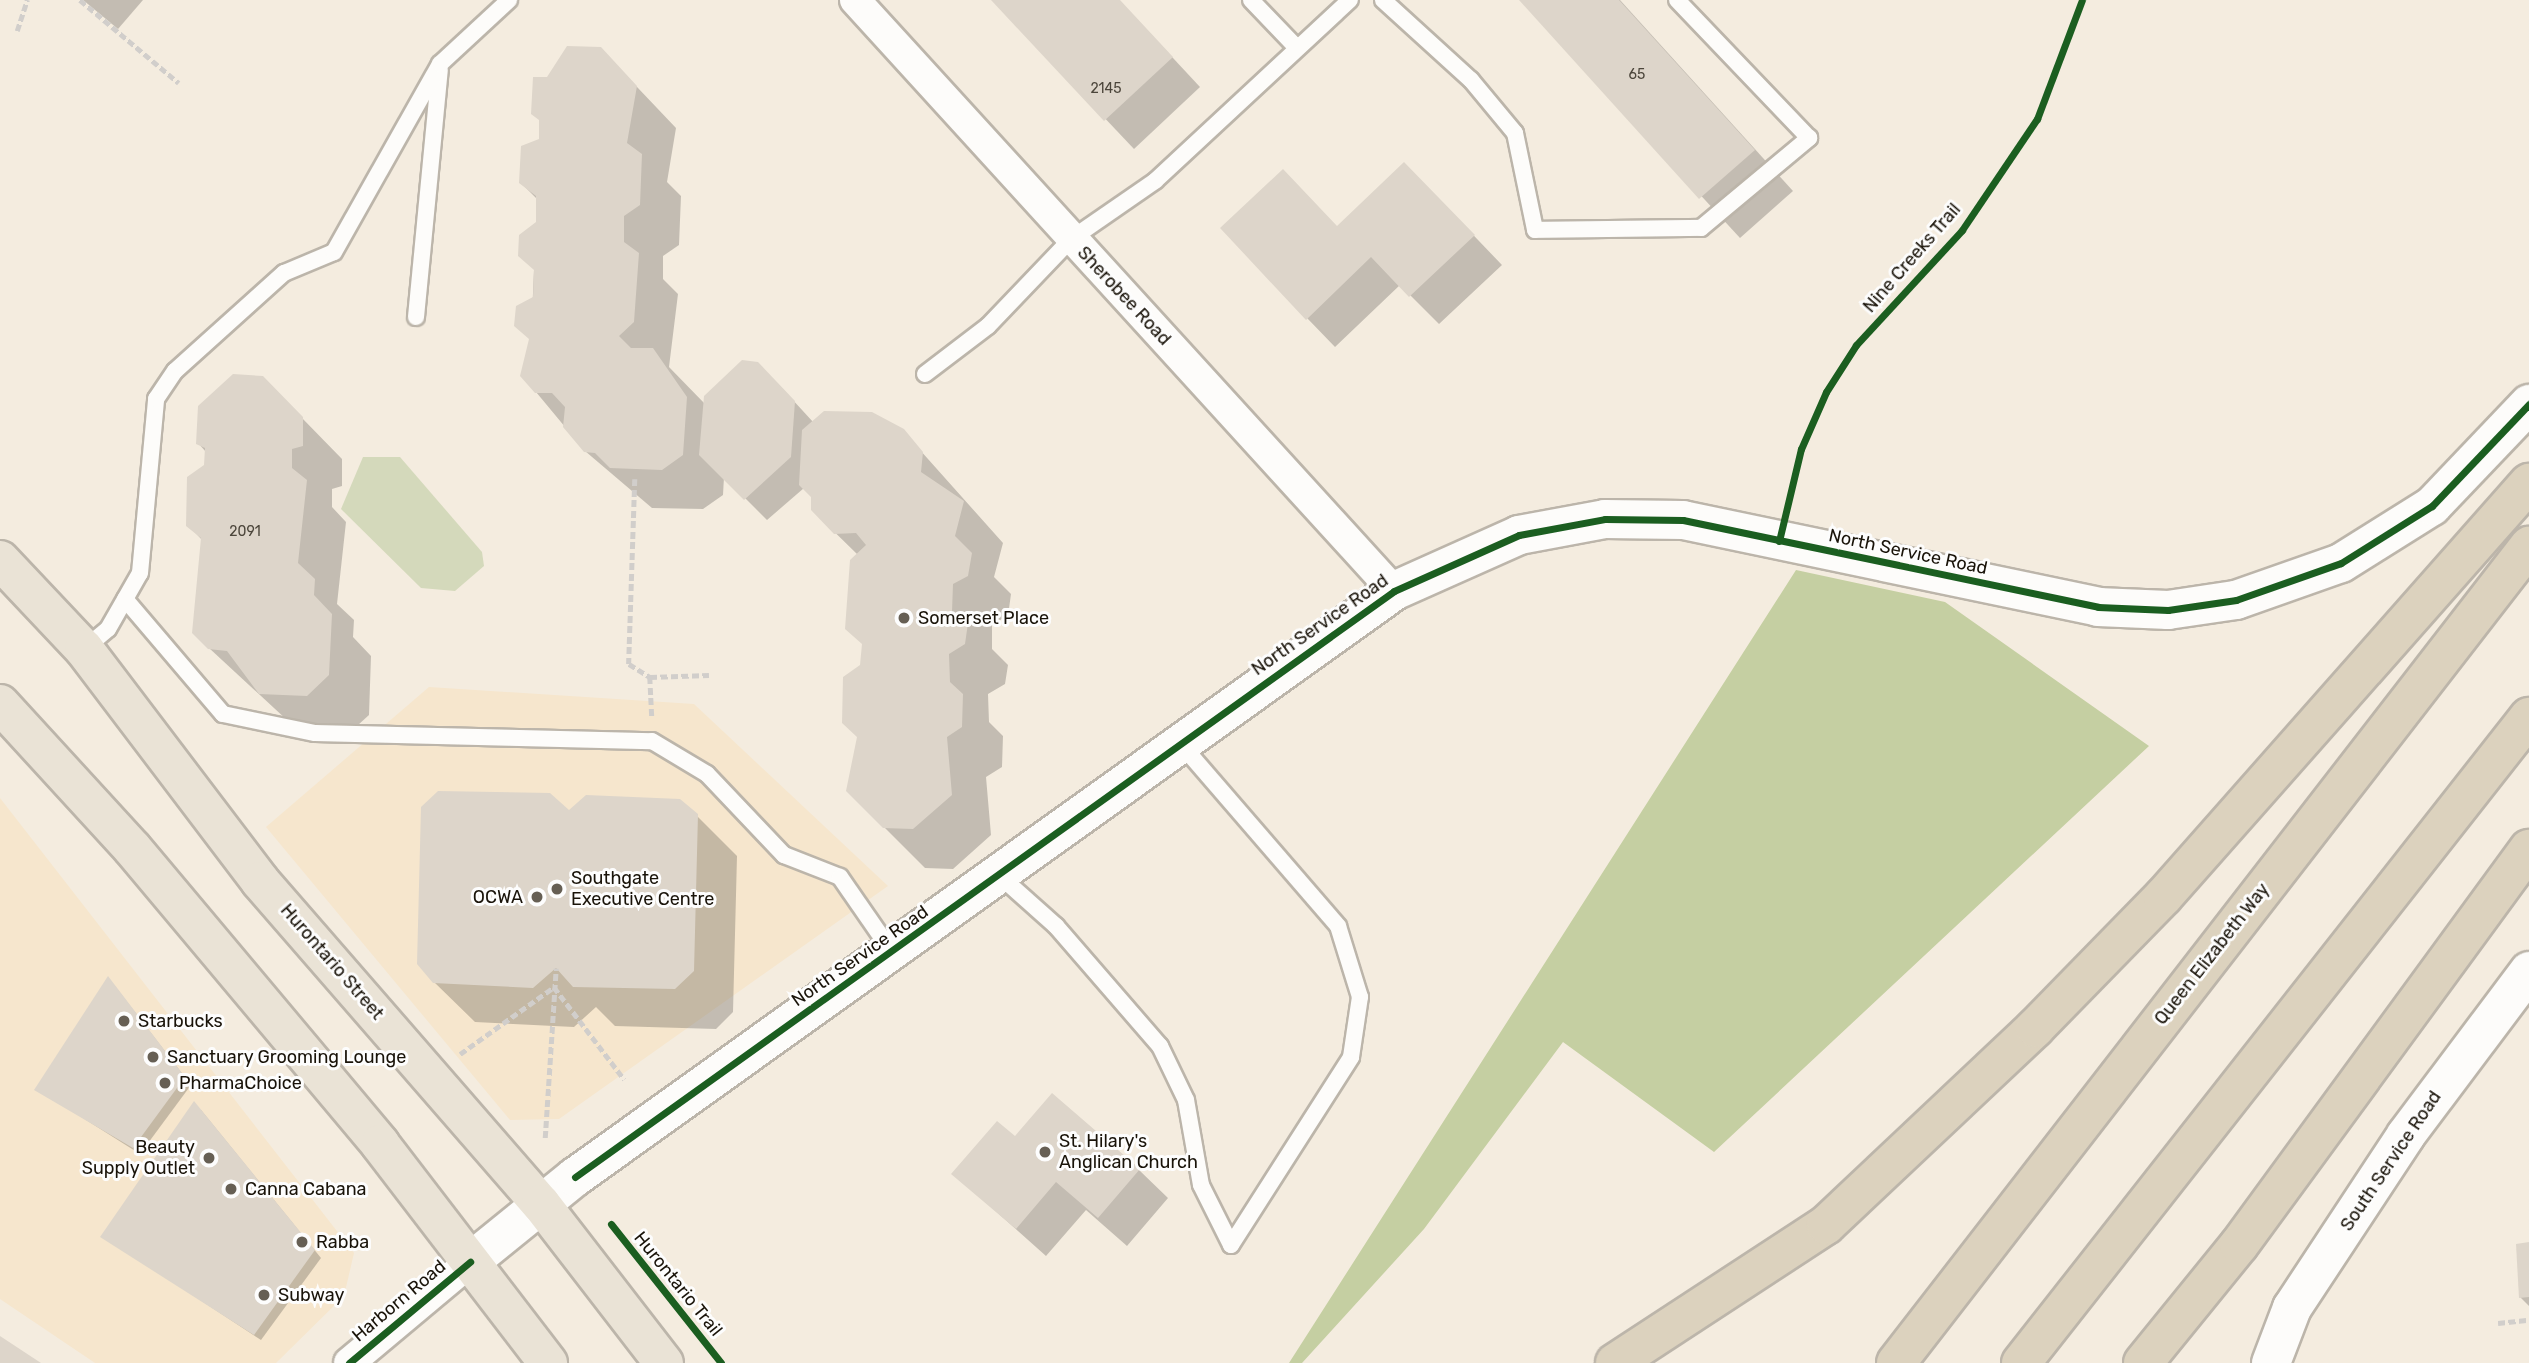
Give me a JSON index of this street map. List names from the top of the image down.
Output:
{
  "streets": {
    "highway": ["Queen Elizabeth Way"],
    "main road": ["Hurontario Street"],
    "street": [
      "Sherobee Road",
      "North Service Road",
      "South Service Road",
      "Harborn Road"
    ],
    "cycle path": ["Nine Creeks Trail", "Hurontario Trail"]
  },
  "crossings": [
    ["Sherobee Road", "North Service Road"],
    ["North Service Road", "Hurontario Street"],
    ["North Service Road", "Harborn Road"]
  ],
  "places": [
    "Somerset Place",
    "Southgate Executive Centre",
    "OCWA",
    "Starbucks",
    "Sanctuary Grooming Lounge",
    "PharmaChoice",
    "St. Hilary's Anglican Church",
    "Beauty Supply Outlet",
    "Canna Cabana",
    "Rabba",
    "Subway"
  ],
  "house_numbers": ["65", "2145", "2091"]
}
